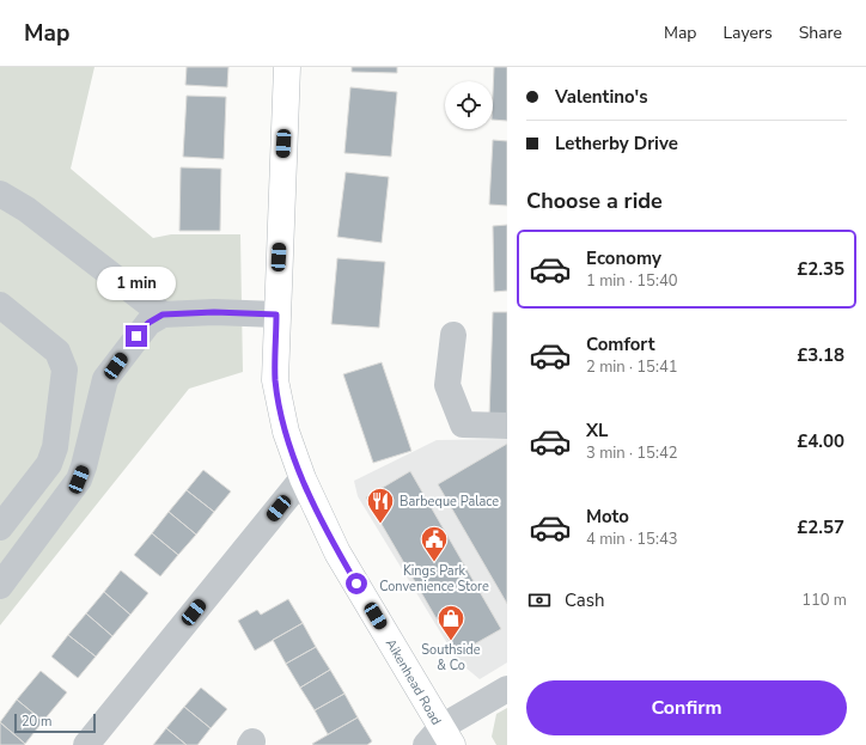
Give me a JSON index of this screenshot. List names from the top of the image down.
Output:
{
  "streets": {
    "main road": ["Aikenhead Road"]
  },
  "places": {
    "restaurant": ["Barbeque Palace"],
    "public building": ["Kings Park Convenience Store"],
    "shop": ["Southside & Co"]
  },
  "scale_bar": "20 m",
  "page": {
    "header": "Map",
    "nav": ["Map", "Layers", "Share"],
    "banner": ["Valentino's", "Letherby Drive"],
    "heading": "Choose a ride",
    "list": [
      {
        "name": "Economy",
        "note": "1 min · 15:40",
        "value": "£2.35"
      },
      {
        "name": "Comfort",
        "note": "2 min · 15:41",
        "value": "£3.18"
      },
      {
        "name": "XL",
        "note": "3 min · 15:42",
        "value": "£4.00"
      },
      {
        "name": "Moto",
        "note": "4 min · 15:43",
        "value": "£2.57"
      }
    ],
    "bubble": "1 min",
    "pay": ["Cash", "110 m"],
    "buttons": "Confirm",
    "scale": "20 m"
  }
}
